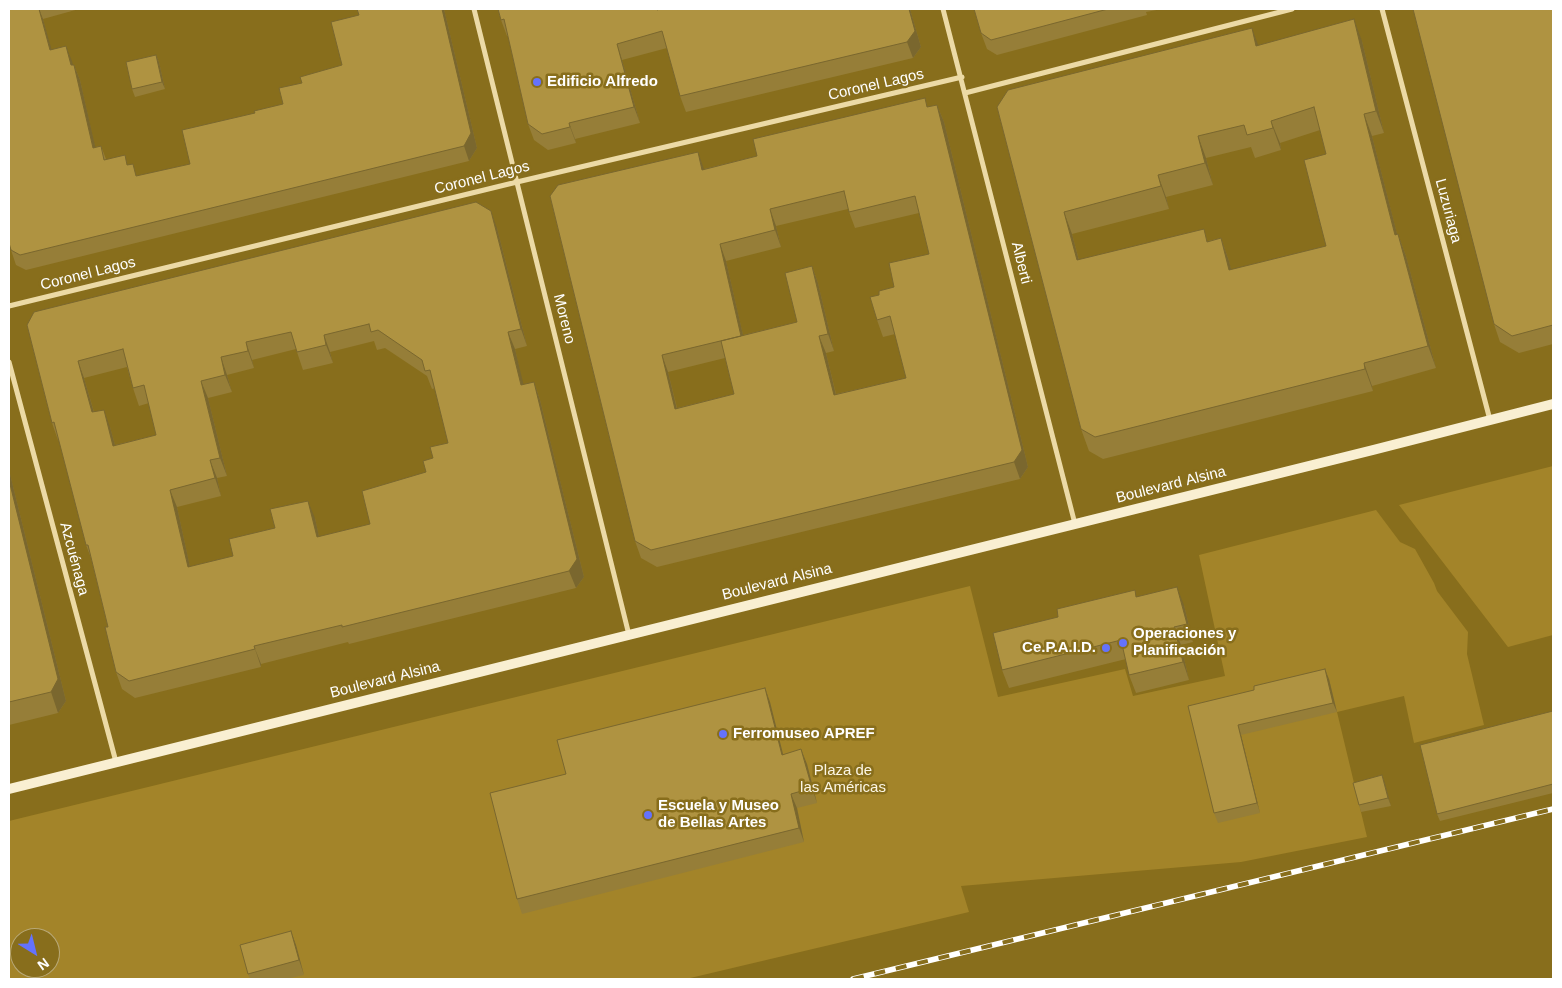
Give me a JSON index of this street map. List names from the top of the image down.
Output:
{
  "streets": {
    "main road": ["Boulevard Alsina"],
    "street": [
      "Coronel Lagos",
      "Luzuriaga",
      "Alberti",
      "Moreno",
      "Azcuénaga"
    ]
  },
  "crossings": [
    ["Coronel Lagos", "Alberti"],
    ["Coronel Lagos", "Moreno"],
    ["Luzuriaga", "Boulevard Alsina"],
    ["Alberti", "Boulevard Alsina"],
    ["Moreno", "Boulevard Alsina"],
    ["Boulevard Alsina", "Azcuénaga"]
  ],
  "parks": ["Plaza de las Américas"],
  "places": [
    "Edificio Alfredo",
    "Operaciones y Planificación",
    "Ce.P.A.I.D.",
    "Ferromuseo APREF",
    "Escuela y Museo de Bellas Artes"
  ],
  "north": "bottom right"
}
